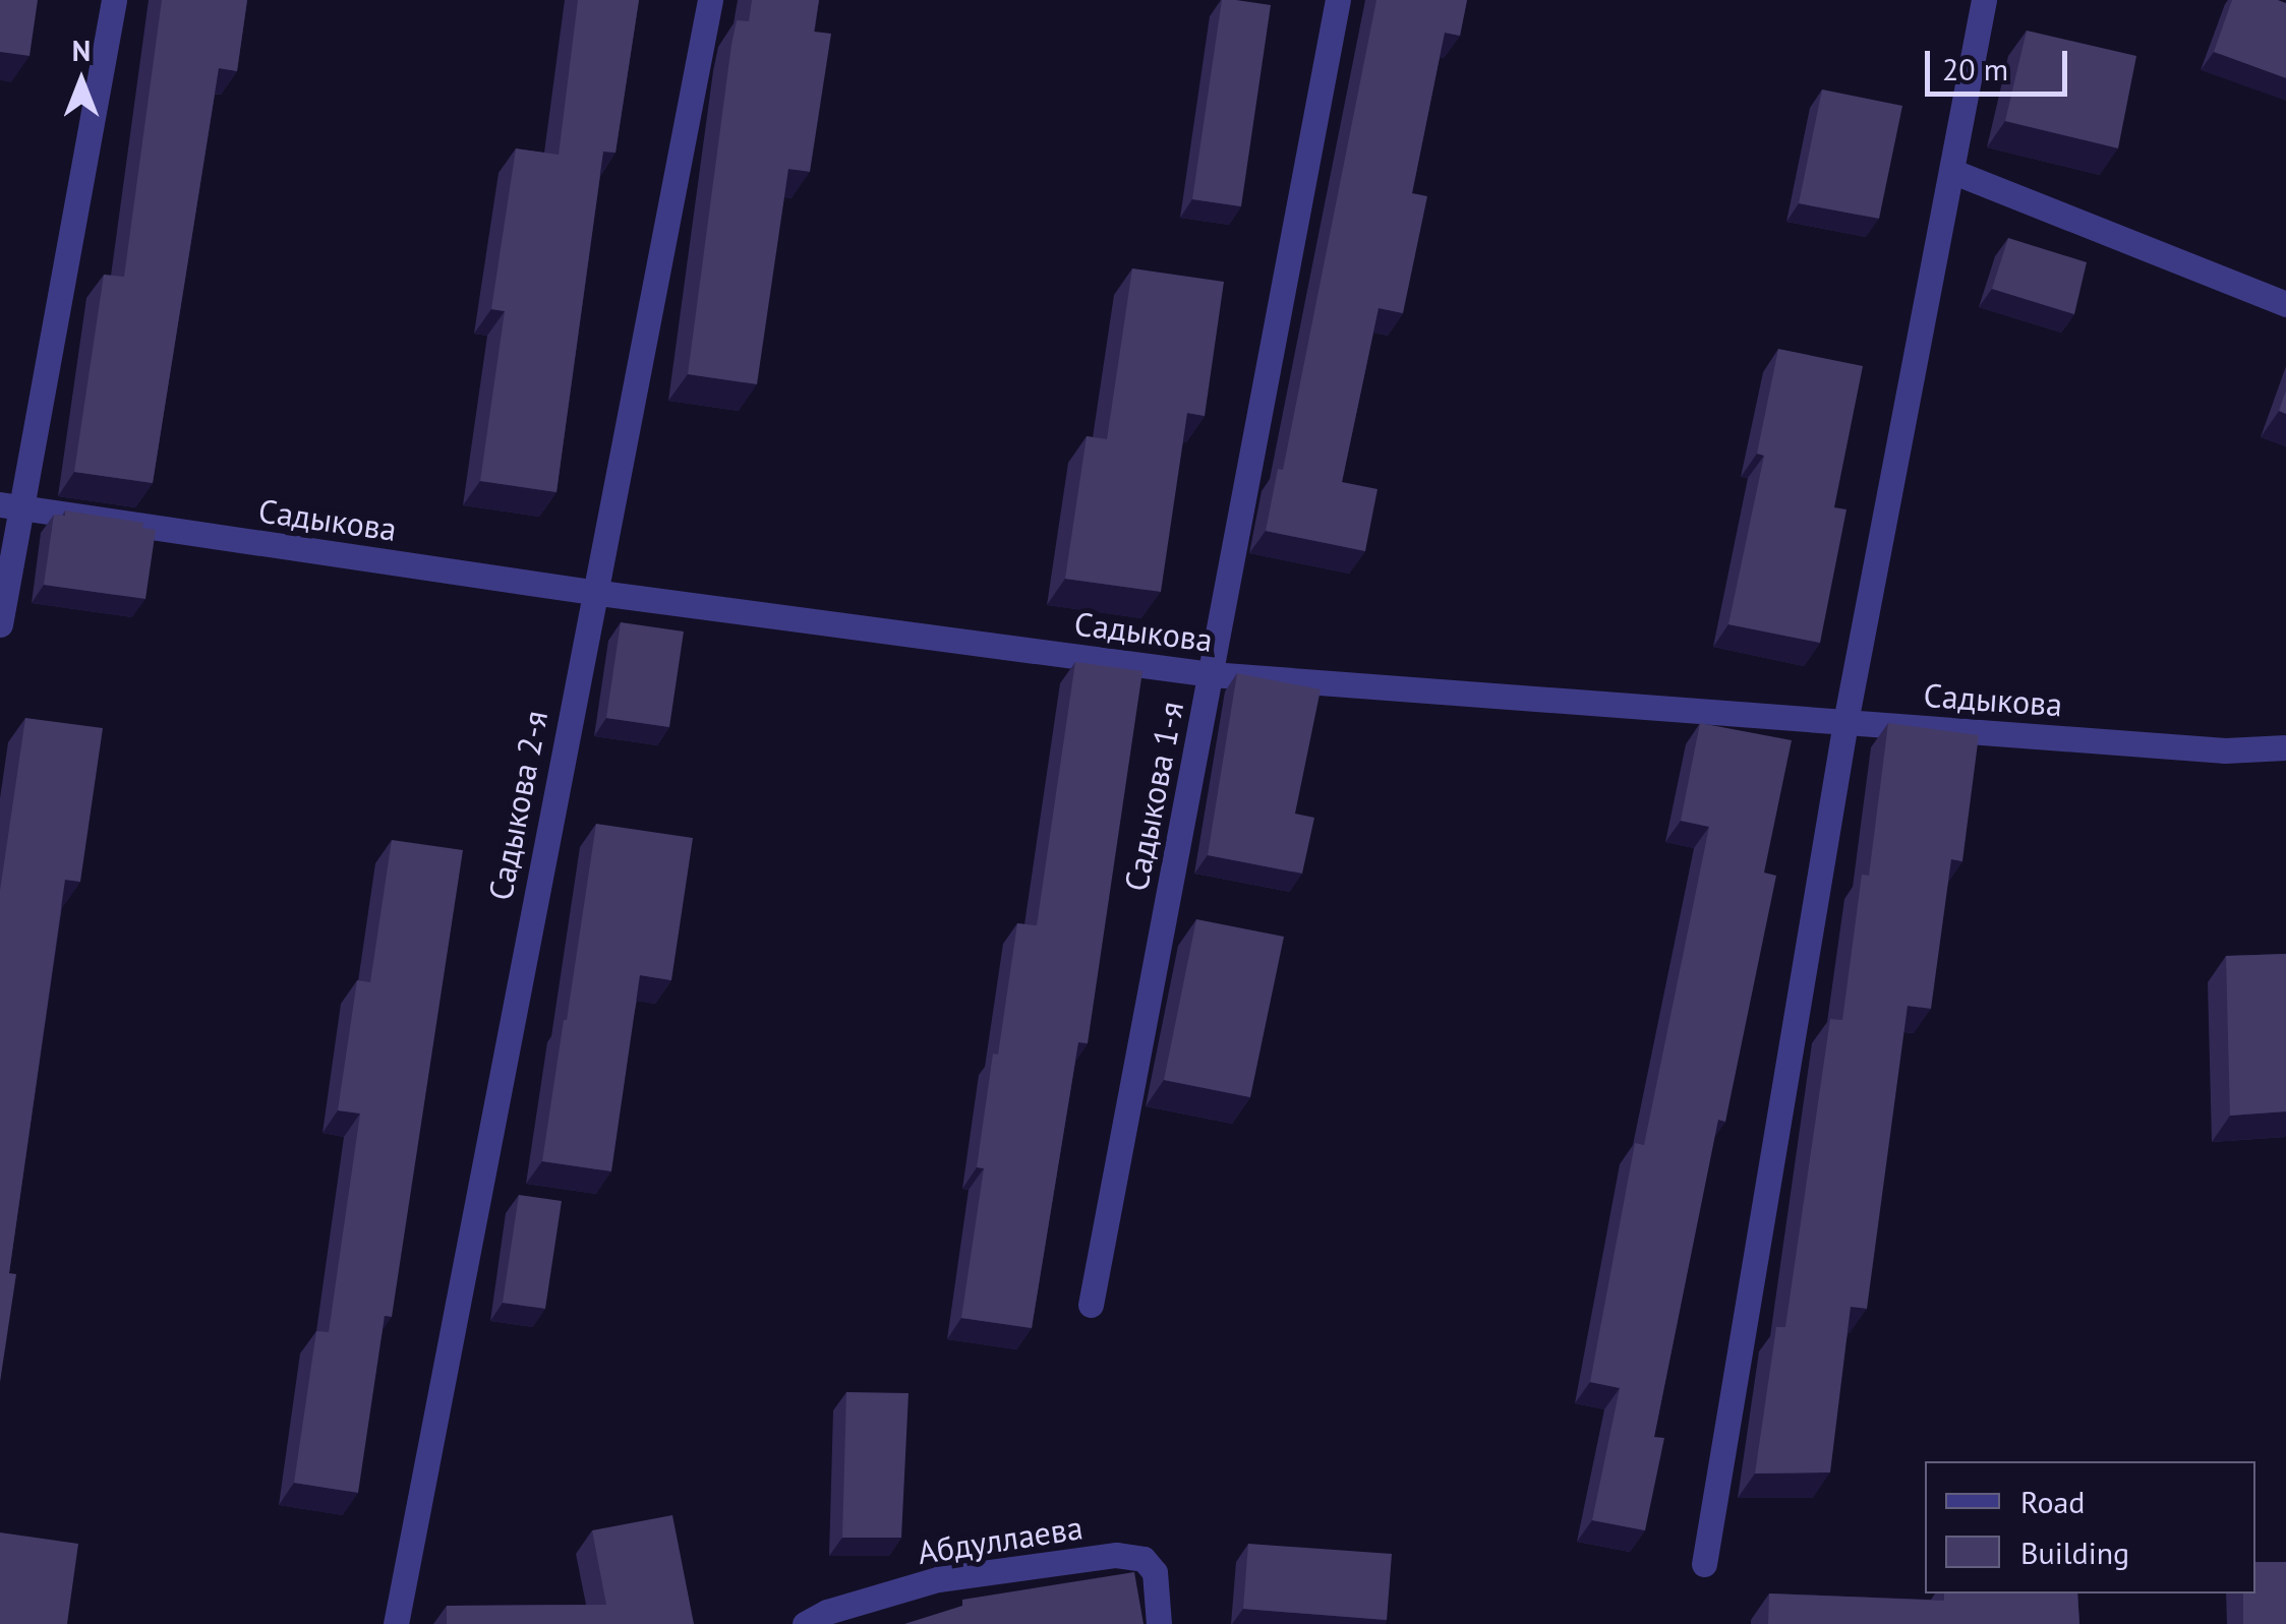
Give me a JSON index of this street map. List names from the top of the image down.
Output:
{
  "streets": {
    "street": [
      "Садыкова",
      "Садыкова 1-я",
      "Садыкова 2-я",
      "Абдуллаева"
    ]
  },
  "crossings": [
    ["Садыкова", "Садыкова 1-я"],
    ["Садыкова", "Садыкова 2-я"]
  ],
  "legend": ["Road", "Building"],
  "scale_bar": "20 m",
  "north": "top"
}
